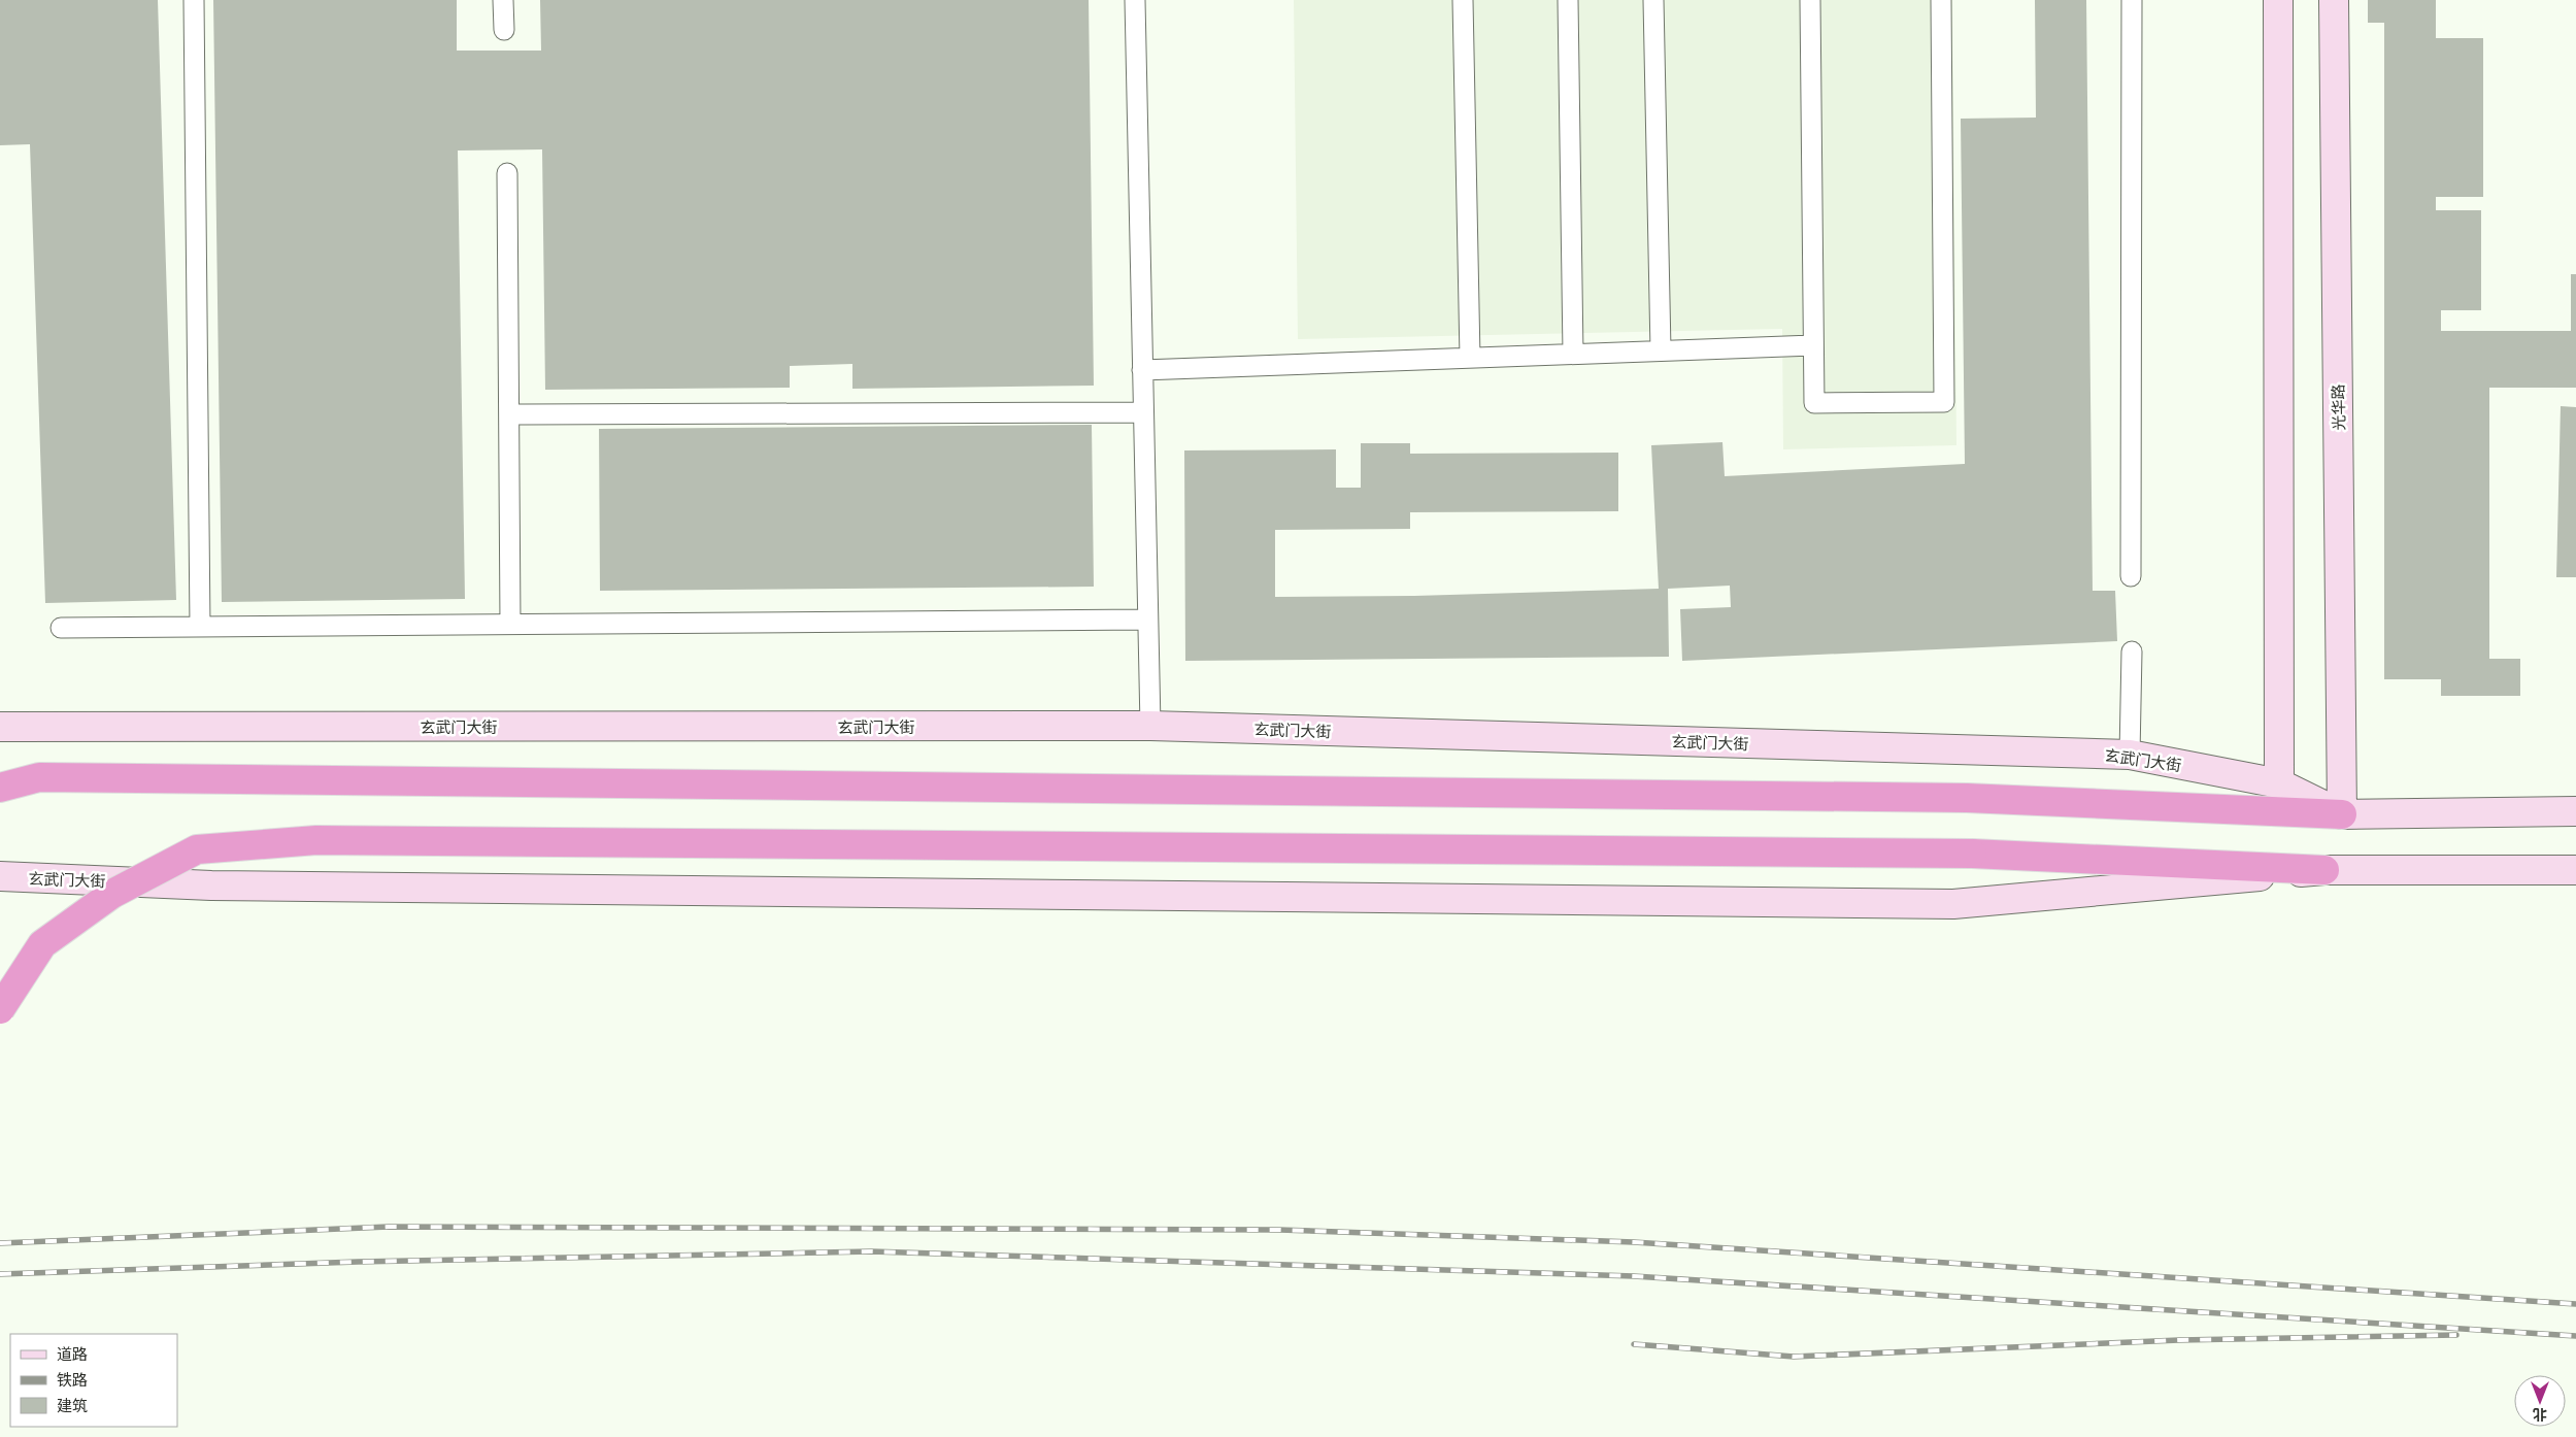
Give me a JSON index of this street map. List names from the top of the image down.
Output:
{
  "streets": {
    "main road": ["光华路", "玄武门大街"]
  },
  "crossings": [
    ["光华路", "玄武门大街"]
  ],
  "legend": ["道路", "铁路", "建筑"],
  "north": "bottom"
}
